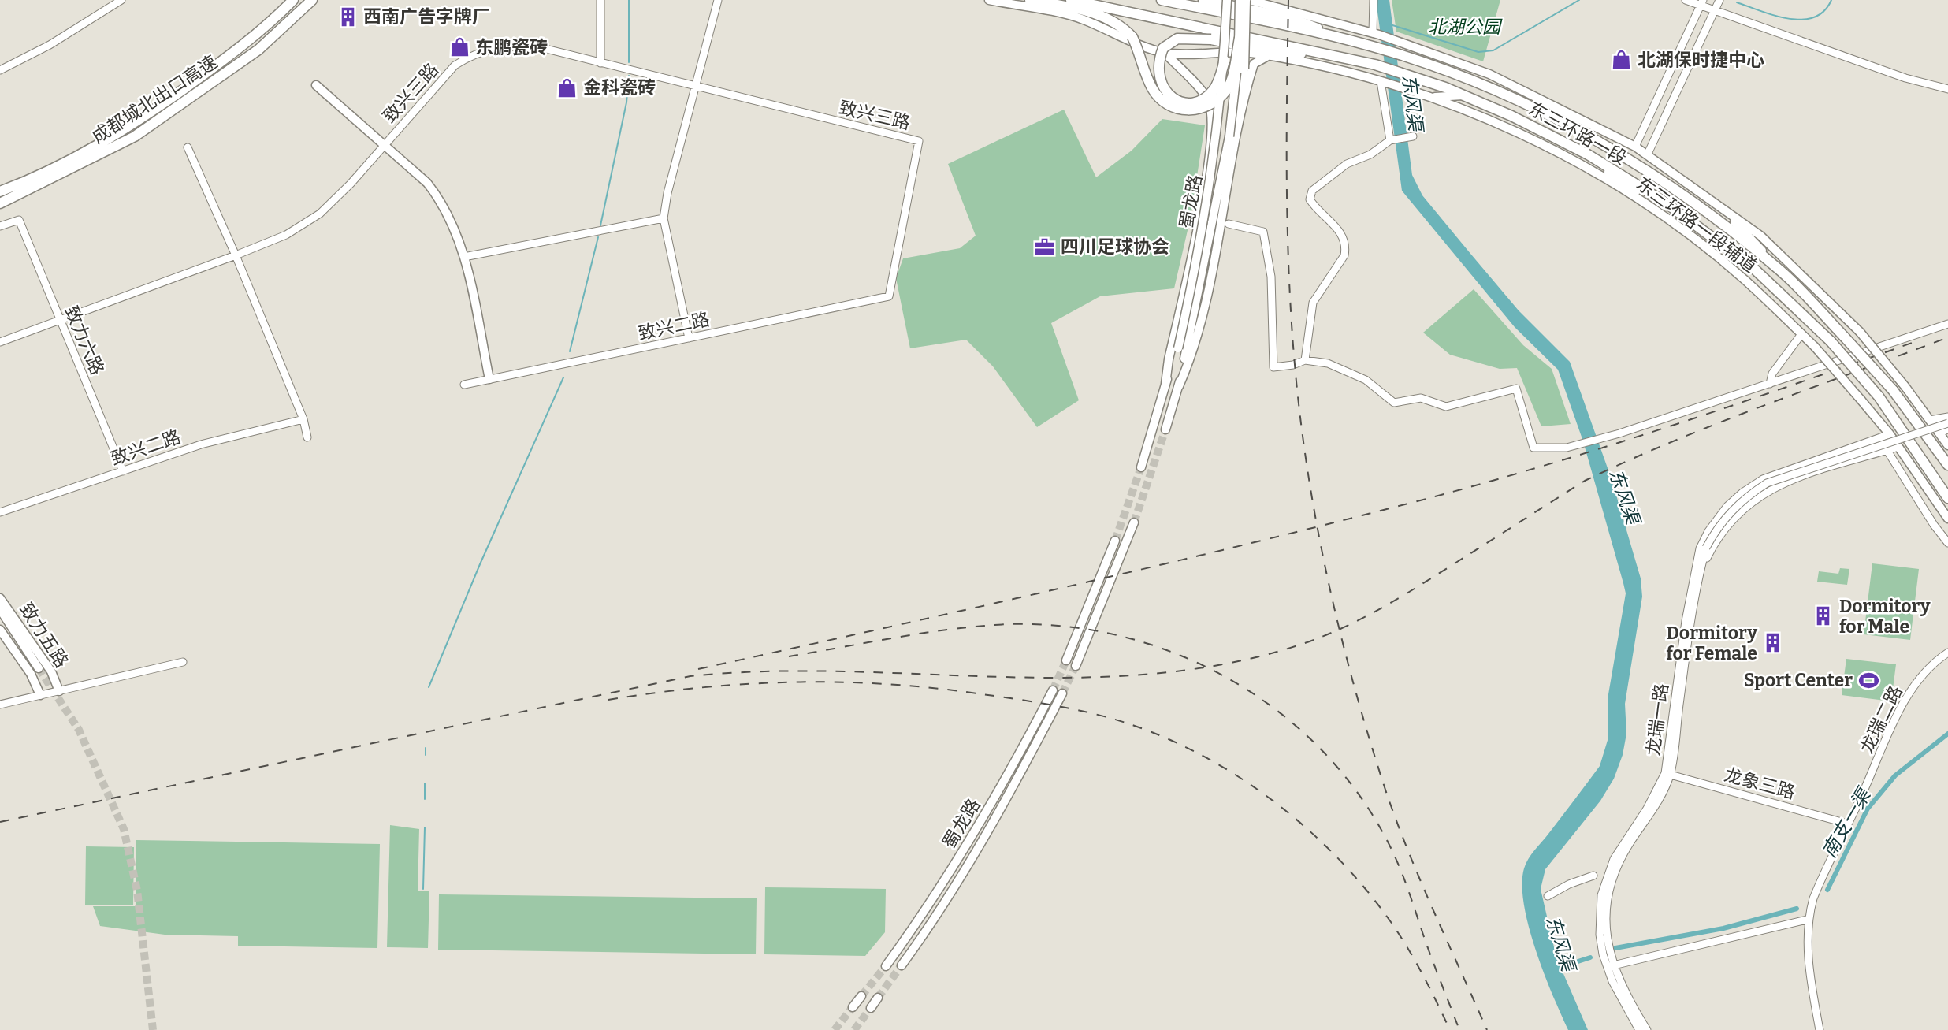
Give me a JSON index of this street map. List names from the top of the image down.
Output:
{
  "streets": {
    "highway": ["成都城北出口高速", "东三环路一段"],
    "main road": ["蜀龙路", "东三环路一段辅道", "致力五路"],
    "street": [
      "致兴三路",
      "致兴二路",
      "致力六路",
      "龙瑞一路",
      "龙瑞二路",
      "龙象三路"
    ]
  },
  "crossings": [
    ["致兴三路", "致兴二路"],
    ["致兴三路", "致力六路"],
    ["致兴二路", "致力六路"],
    ["龙瑞一路", "龙象三路"],
    ["龙瑞二路", "龙象三路"]
  ],
  "water": ["东风渠", "南支一渠"],
  "parks": ["北湖公园"],
  "places": {
    "building": ["西南广告字牌厂", "Dormitory for Male", "Dormitory for Female"],
    "shop": ["东鹏瓷砖", "北湖保时捷中心", "金科瓷砖"],
    "office": ["四川足球协会"],
    "sports": ["Sport Center"]
  }
}
